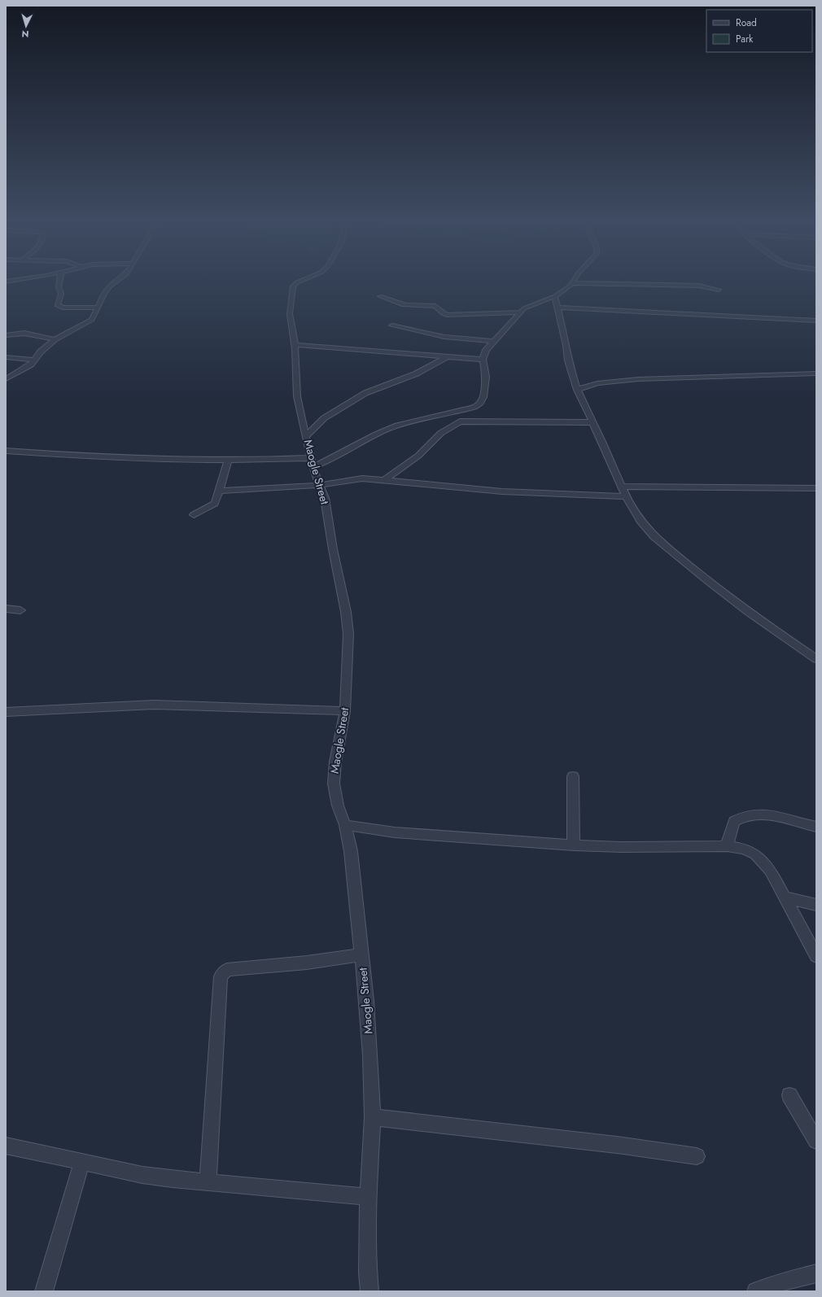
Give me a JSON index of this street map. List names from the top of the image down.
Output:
{
  "streets": {
    "street": ["Maogle Street"]
  },
  "legend": ["Road", "Park"],
  "north": "bottom"
}
